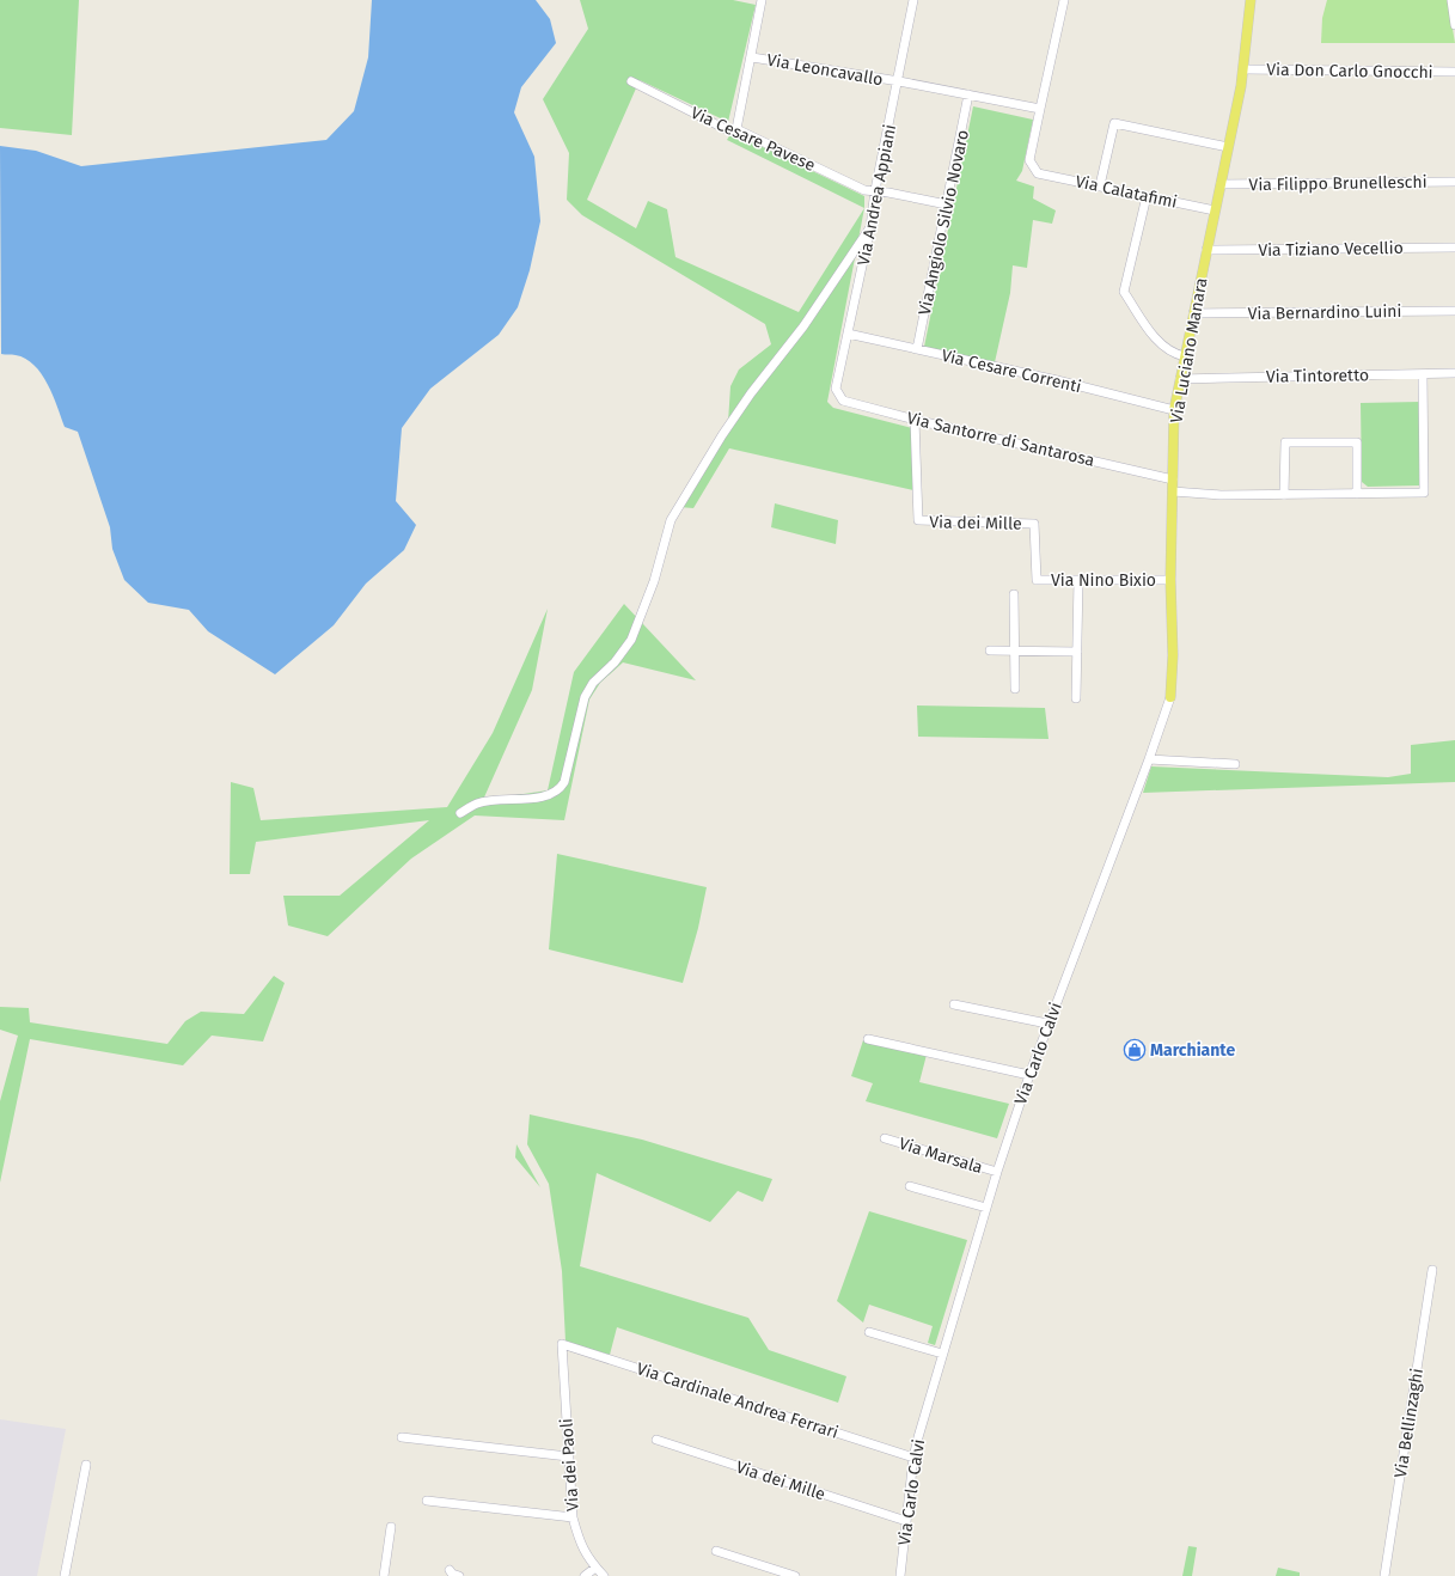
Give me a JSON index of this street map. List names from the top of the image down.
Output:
{
  "streets": {
    "main road": ["Via Luciano Manara"],
    "street": [
      "Via Leoncavallo",
      "Via Don Carlo Gnocchi",
      "Via Cesare Pavese",
      "Via Filippo Brunelleschi",
      "Via Calatafimi",
      "Via Andrea Appiani",
      "Via Angiolo Silvio Novaro",
      "Via Tiziano Vecellio",
      "Via Bernardino Luini",
      "Via Cesare Correnti",
      "Via Tintoretto",
      "Via Santorre di Santarosa",
      "Via dei Mille",
      "Via Nino Bixio",
      "Via Carlo Calvi",
      "Via Marsala",
      "Via Cardinale Andrea Ferrari",
      "Via Bellinzaghi",
      "Via dei Paoli"
    ]
  },
  "crossings": [
    ["Via Leoncavallo", "Via Calatafimi"],
    ["Via Leoncavallo", "Via Andrea Appiani"],
    ["Via Leoncavallo", "Via Angiolo Silvio Novaro"],
    ["Via Don Carlo Gnocchi", "Via Luciano Manara"],
    ["Via Cesare Pavese", "Via Andrea Appiani"],
    ["Via Cesare Pavese", "Via Angiolo Silvio Novaro"],
    ["Via Filippo Brunelleschi", "Via Luciano Manara"],
    ["Via Calatafimi", "Via Luciano Manara"],
    ["Via Andrea Appiani", "Via Cesare Correnti"],
    ["Via Andrea Appiani", "Via Santorre di Santarosa"],
    ["Via Angiolo Silvio Novaro", "Via Cesare Correnti"],
    ["Via Tiziano Vecellio", "Via Luciano Manara"],
    ["Via Bernardino Luini", "Via Luciano Manara"],
    ["Via Luciano Manara", "Via Cesare Correnti"],
    ["Via Luciano Manara", "Via Tintoretto"],
    ["Via Luciano Manara", "Via Santorre di Santarosa"],
    ["Via Luciano Manara", "Via Nino Bixio"],
    ["Via Luciano Manara", "Via Carlo Calvi"],
    ["Via Santorre di Santarosa", "Via dei Mille"],
    ["Via dei Mille", "Via Nino Bixio"],
    ["Via dei Mille", "Via Carlo Calvi"],
    ["Via Carlo Calvi", "Via Marsala"],
    ["Via Carlo Calvi", "Via Cardinale Andrea Ferrari"],
    ["Via Cardinale Andrea Ferrari", "Via dei Paoli"]
  ],
  "places": {
    "shop": ["Marchiante"]
  }
}
